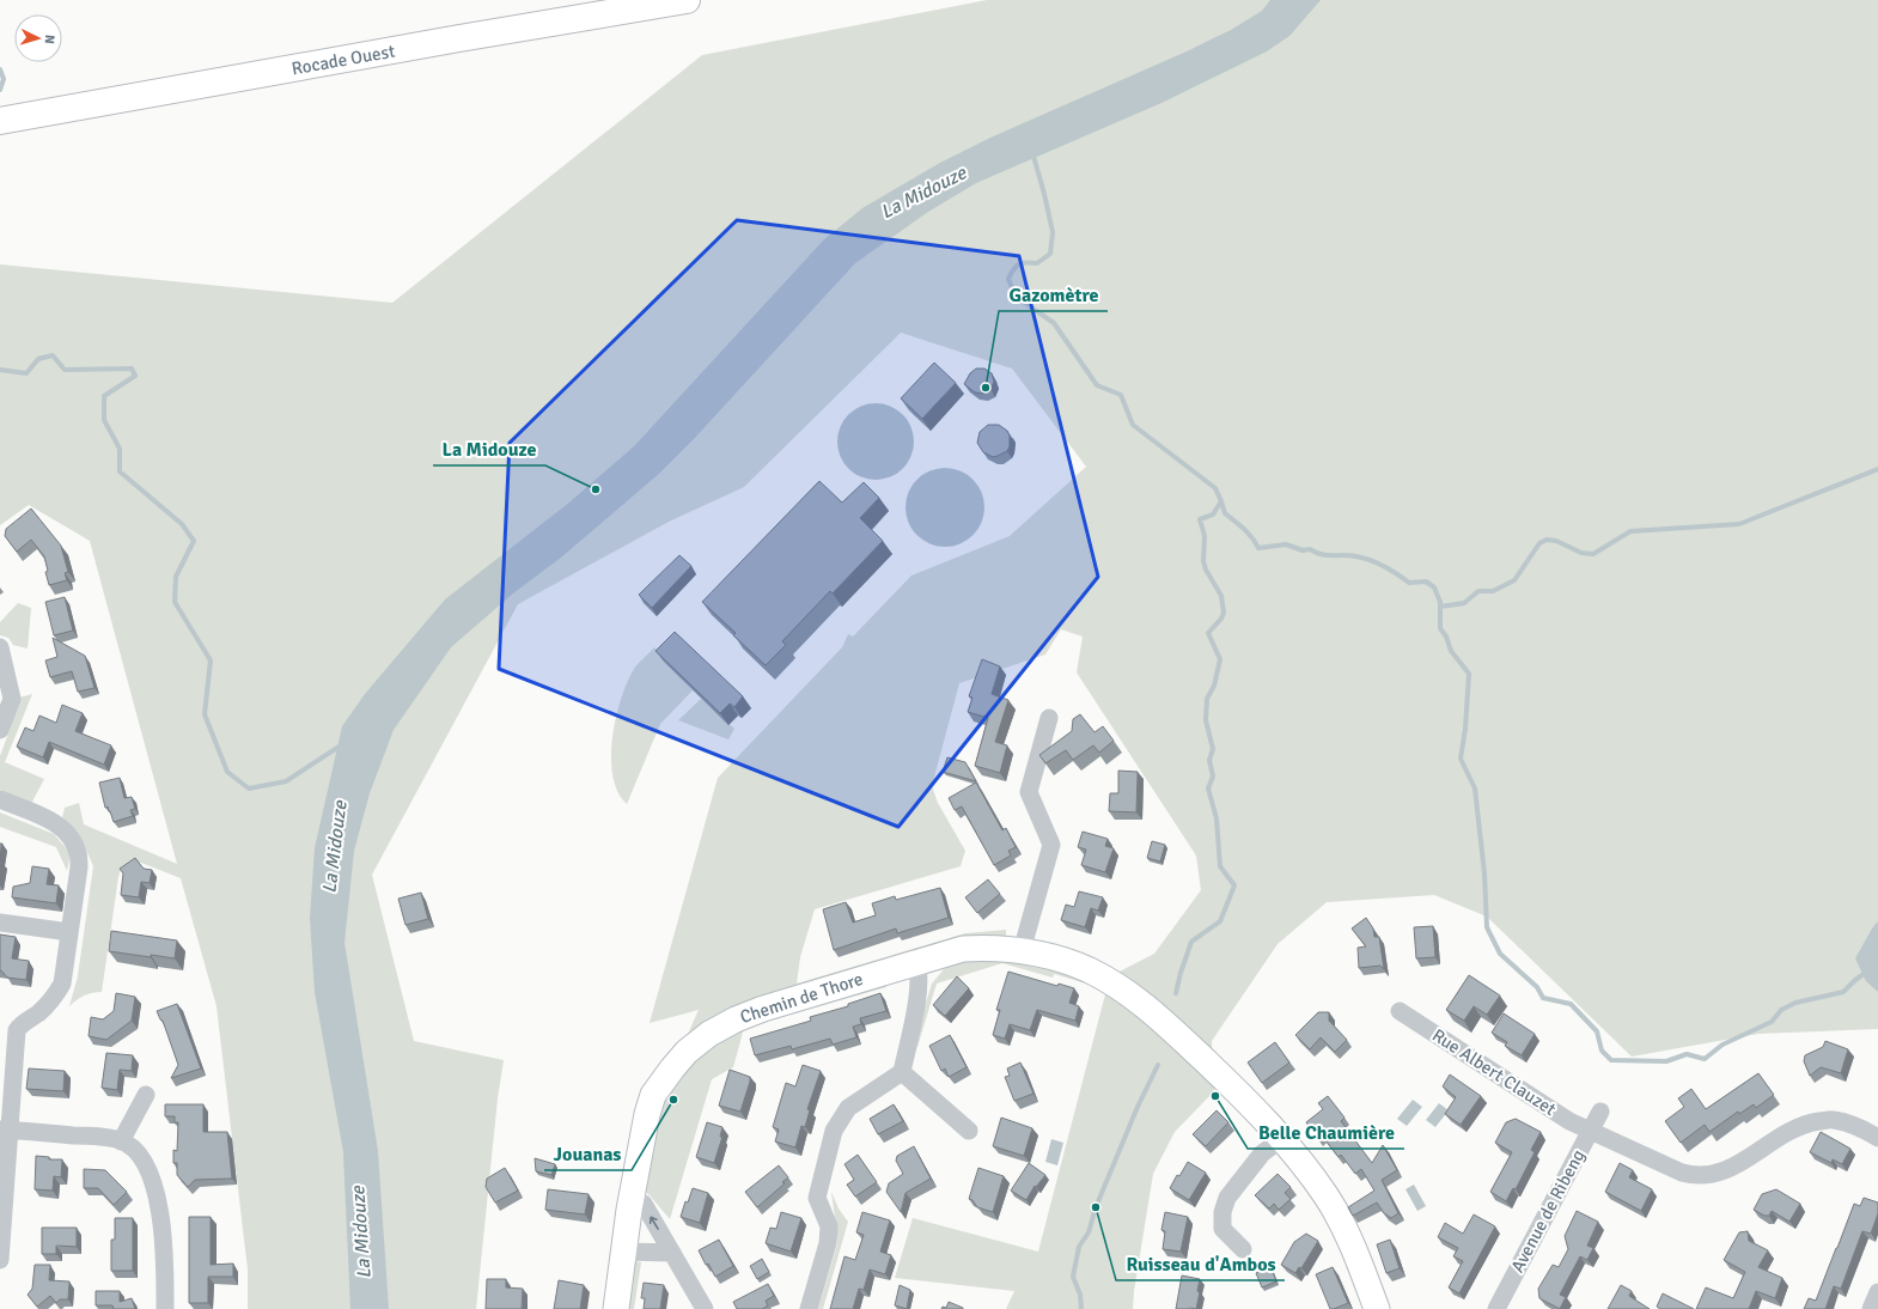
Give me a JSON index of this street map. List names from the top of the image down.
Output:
{
  "streets": {
    "main road": ["Rocade Ouest"],
    "street": ["Chemin de Thore", "Rue Albert Clauzet", "Avenue de Ribeng"]
  },
  "crossings": [
    ["Rue Albert Clauzet", "Avenue de Ribeng"]
  ],
  "water": ["La Midouze"],
  "places": [
    "Gazomètre",
    "La Midouze",
    "Belle Chaumière",
    "Jouanas",
    "Ruisseau d'Ambos"
  ],
  "north": "right"
}
